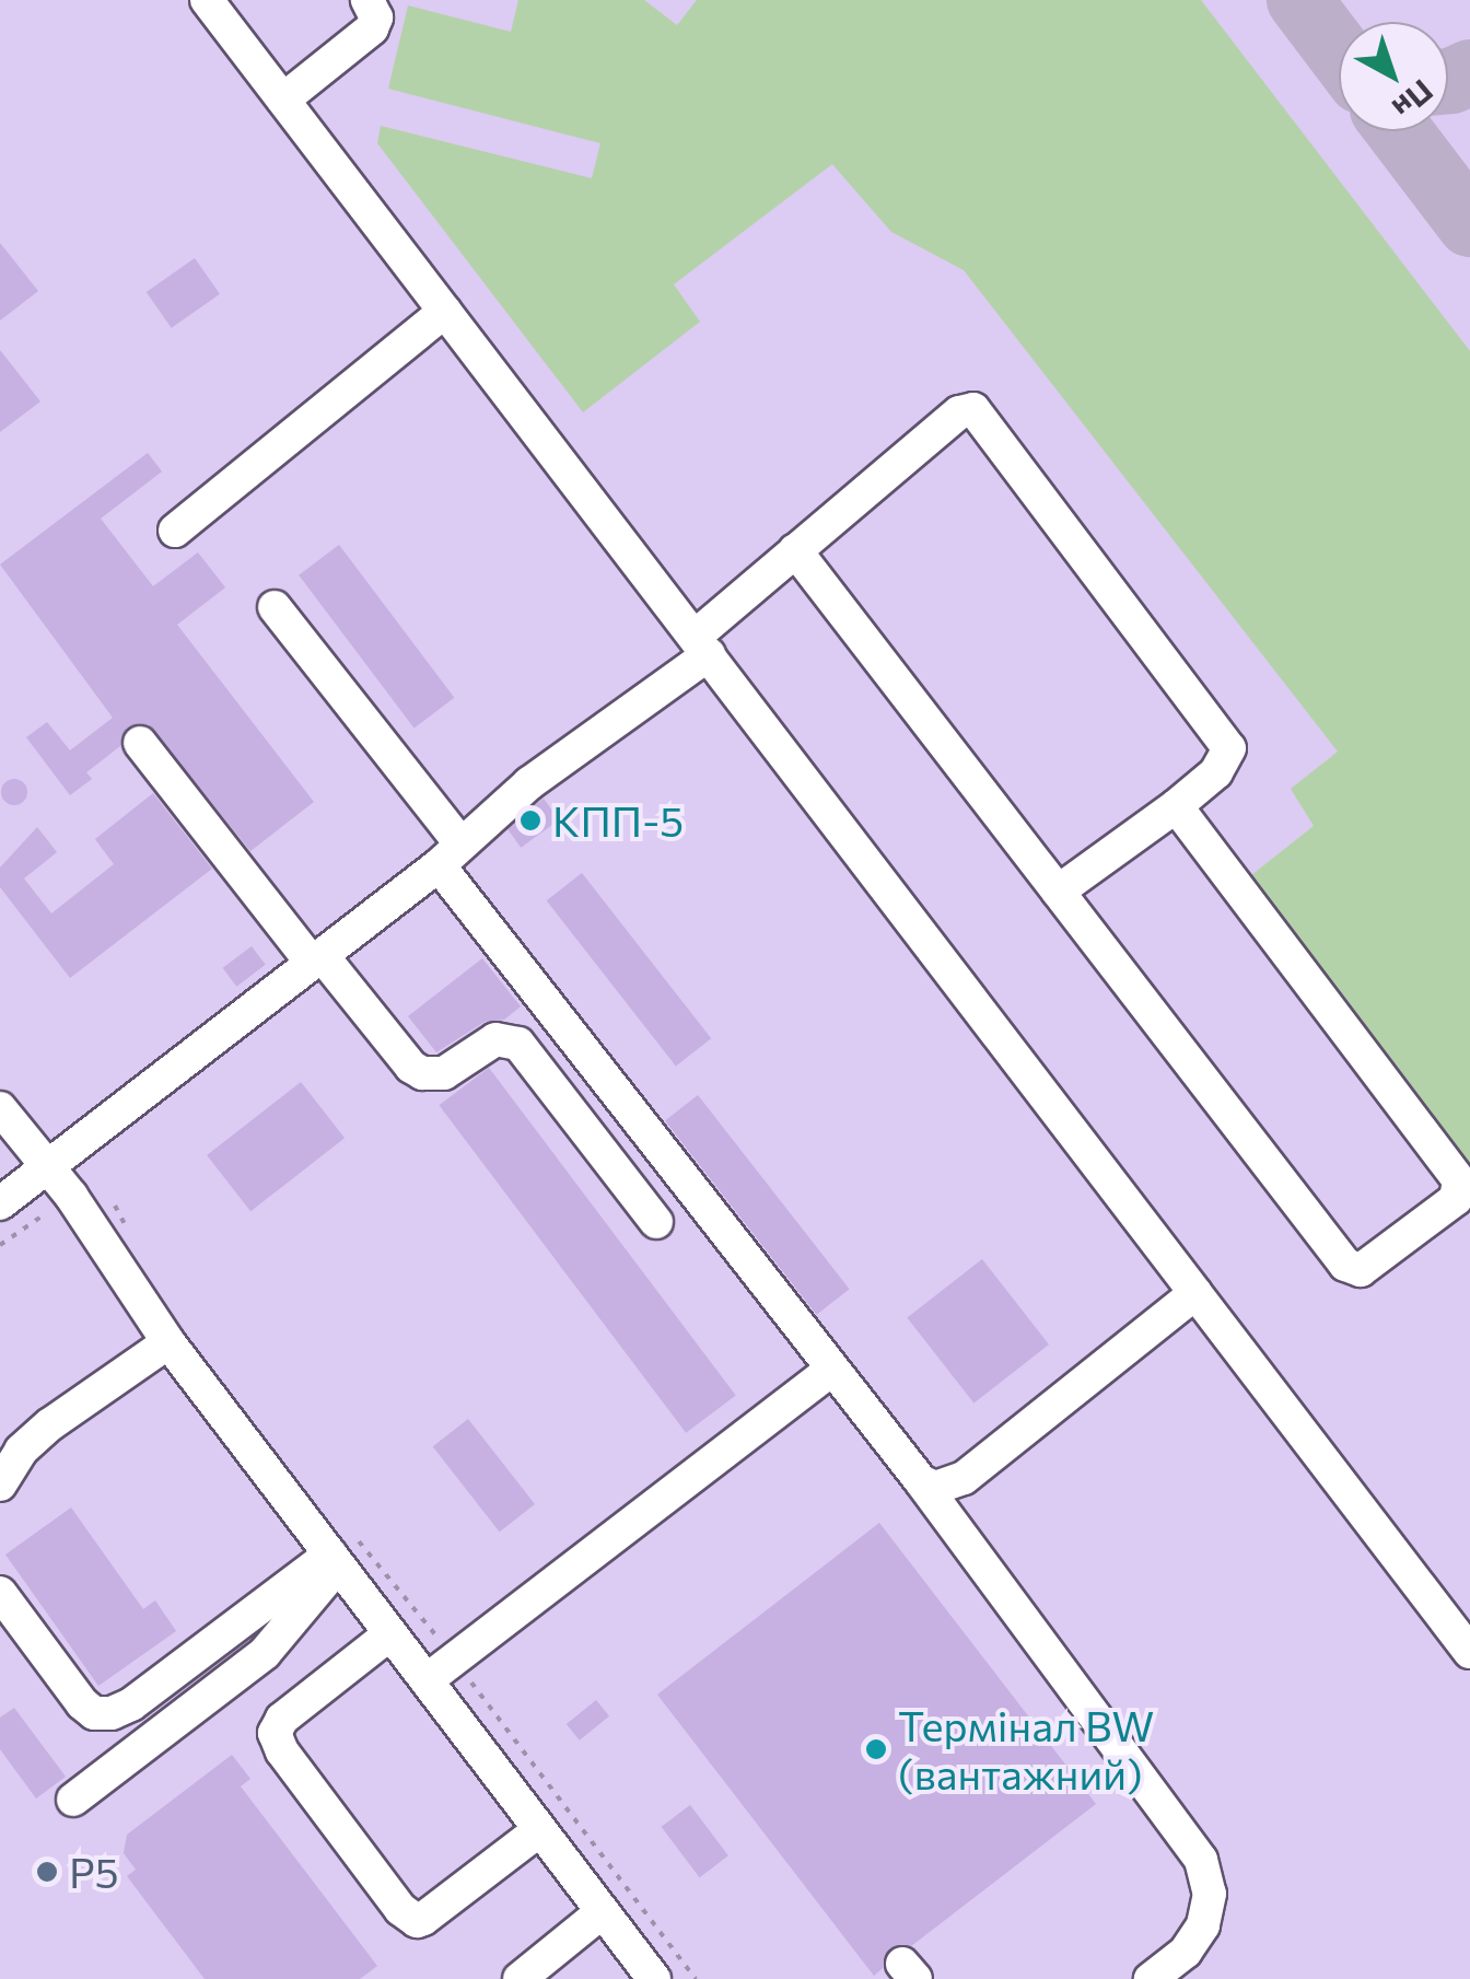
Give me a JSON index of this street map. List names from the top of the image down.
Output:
{
  "places": ["КПП-5", "Термінал BW (вантажний)", "P5"],
  "north": "bottom right"
}
